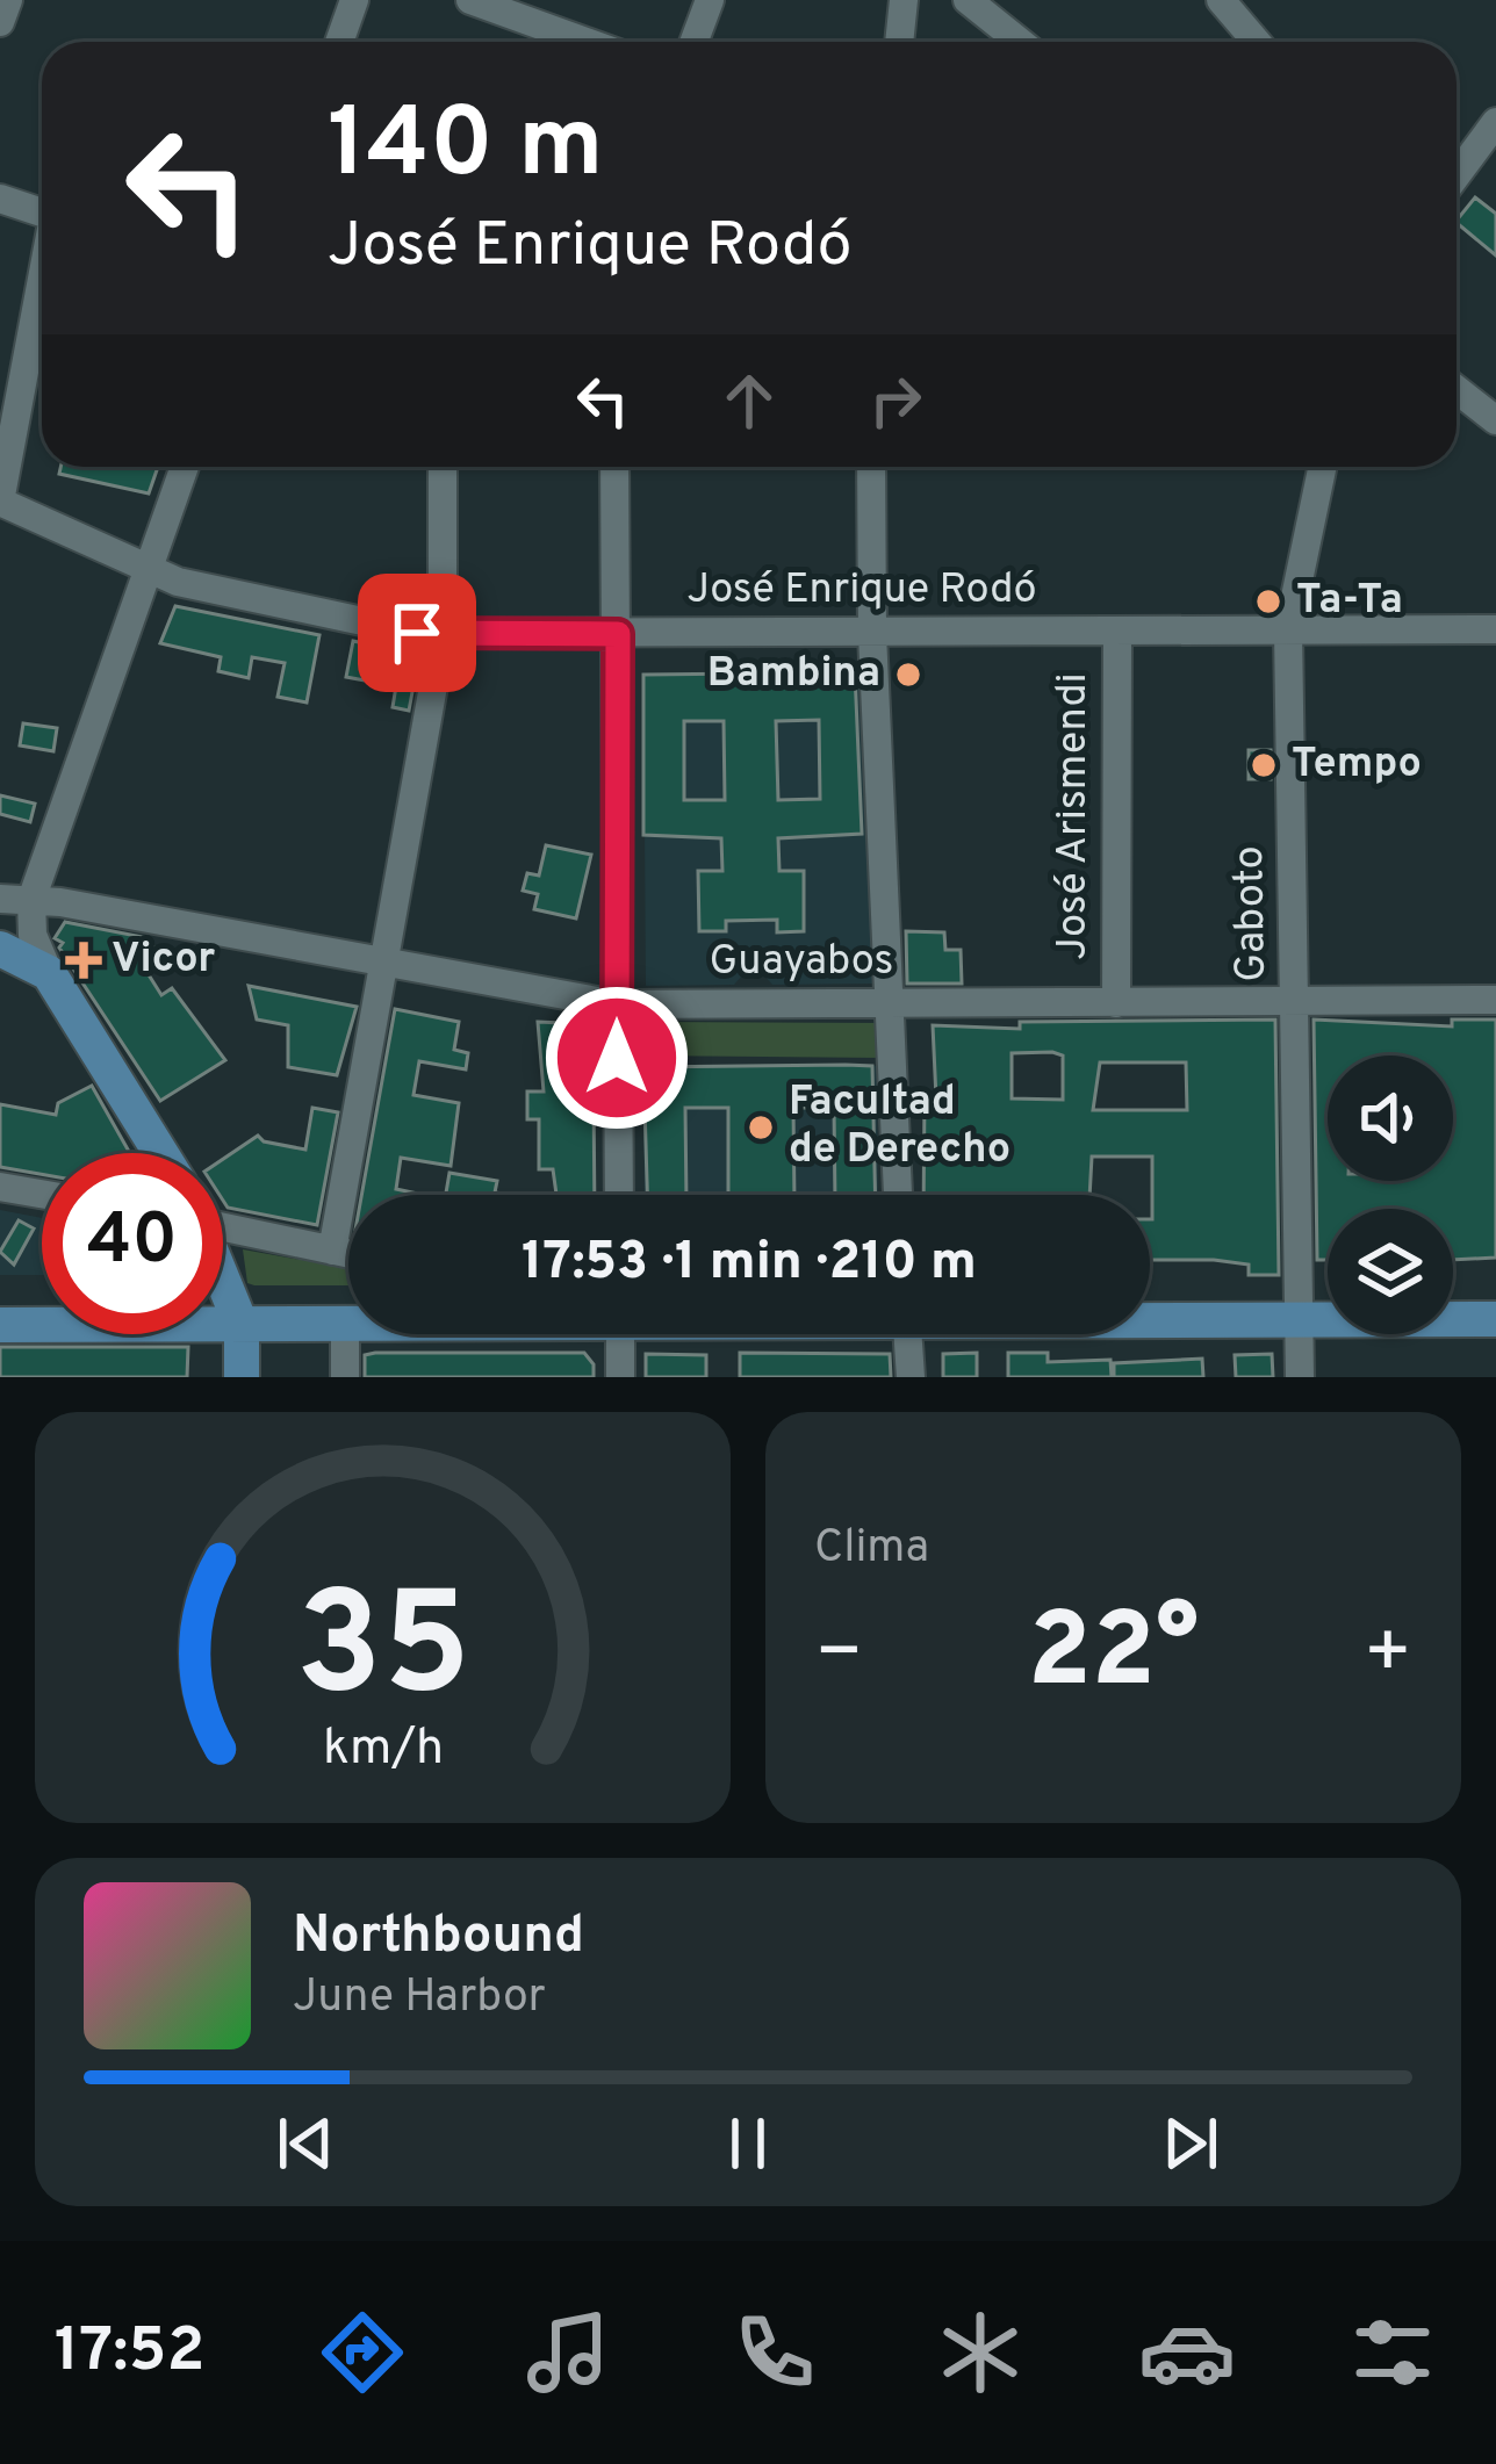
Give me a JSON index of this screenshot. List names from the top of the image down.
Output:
{
  "streets": {
    "street": [
      "José Enrique Rodó",
      "José Arismendi",
      "Gaboto",
      "Guayabos"
    ]
  },
  "crossings": [
    ["José Enrique Rodó", "José Arismendi"],
    ["José Enrique Rodó", "Gaboto"],
    ["José Arismendi", "Guayabos"],
    ["Gaboto", "Guayabos"]
  ],
  "places": {
    "other": [
      "Ta-Ta",
      "Bambina",
      "Tempo",
      "Facultad de Derecho"
    ],
    "health": ["Vicor"]
  },
  "page": {
    "turn": ["140 m", "José Enrique Rodó"],
    "limit": "40",
    "trip": "17:53 · 1 min · 210 m",
    "tile": "Clima",
    "heat": ["−", "22°", "+"],
    "song": ["Northbound", "June Harbor"],
    "tabs": "17:52",
    "gauge": ["35", "km/h"]
  }
}
